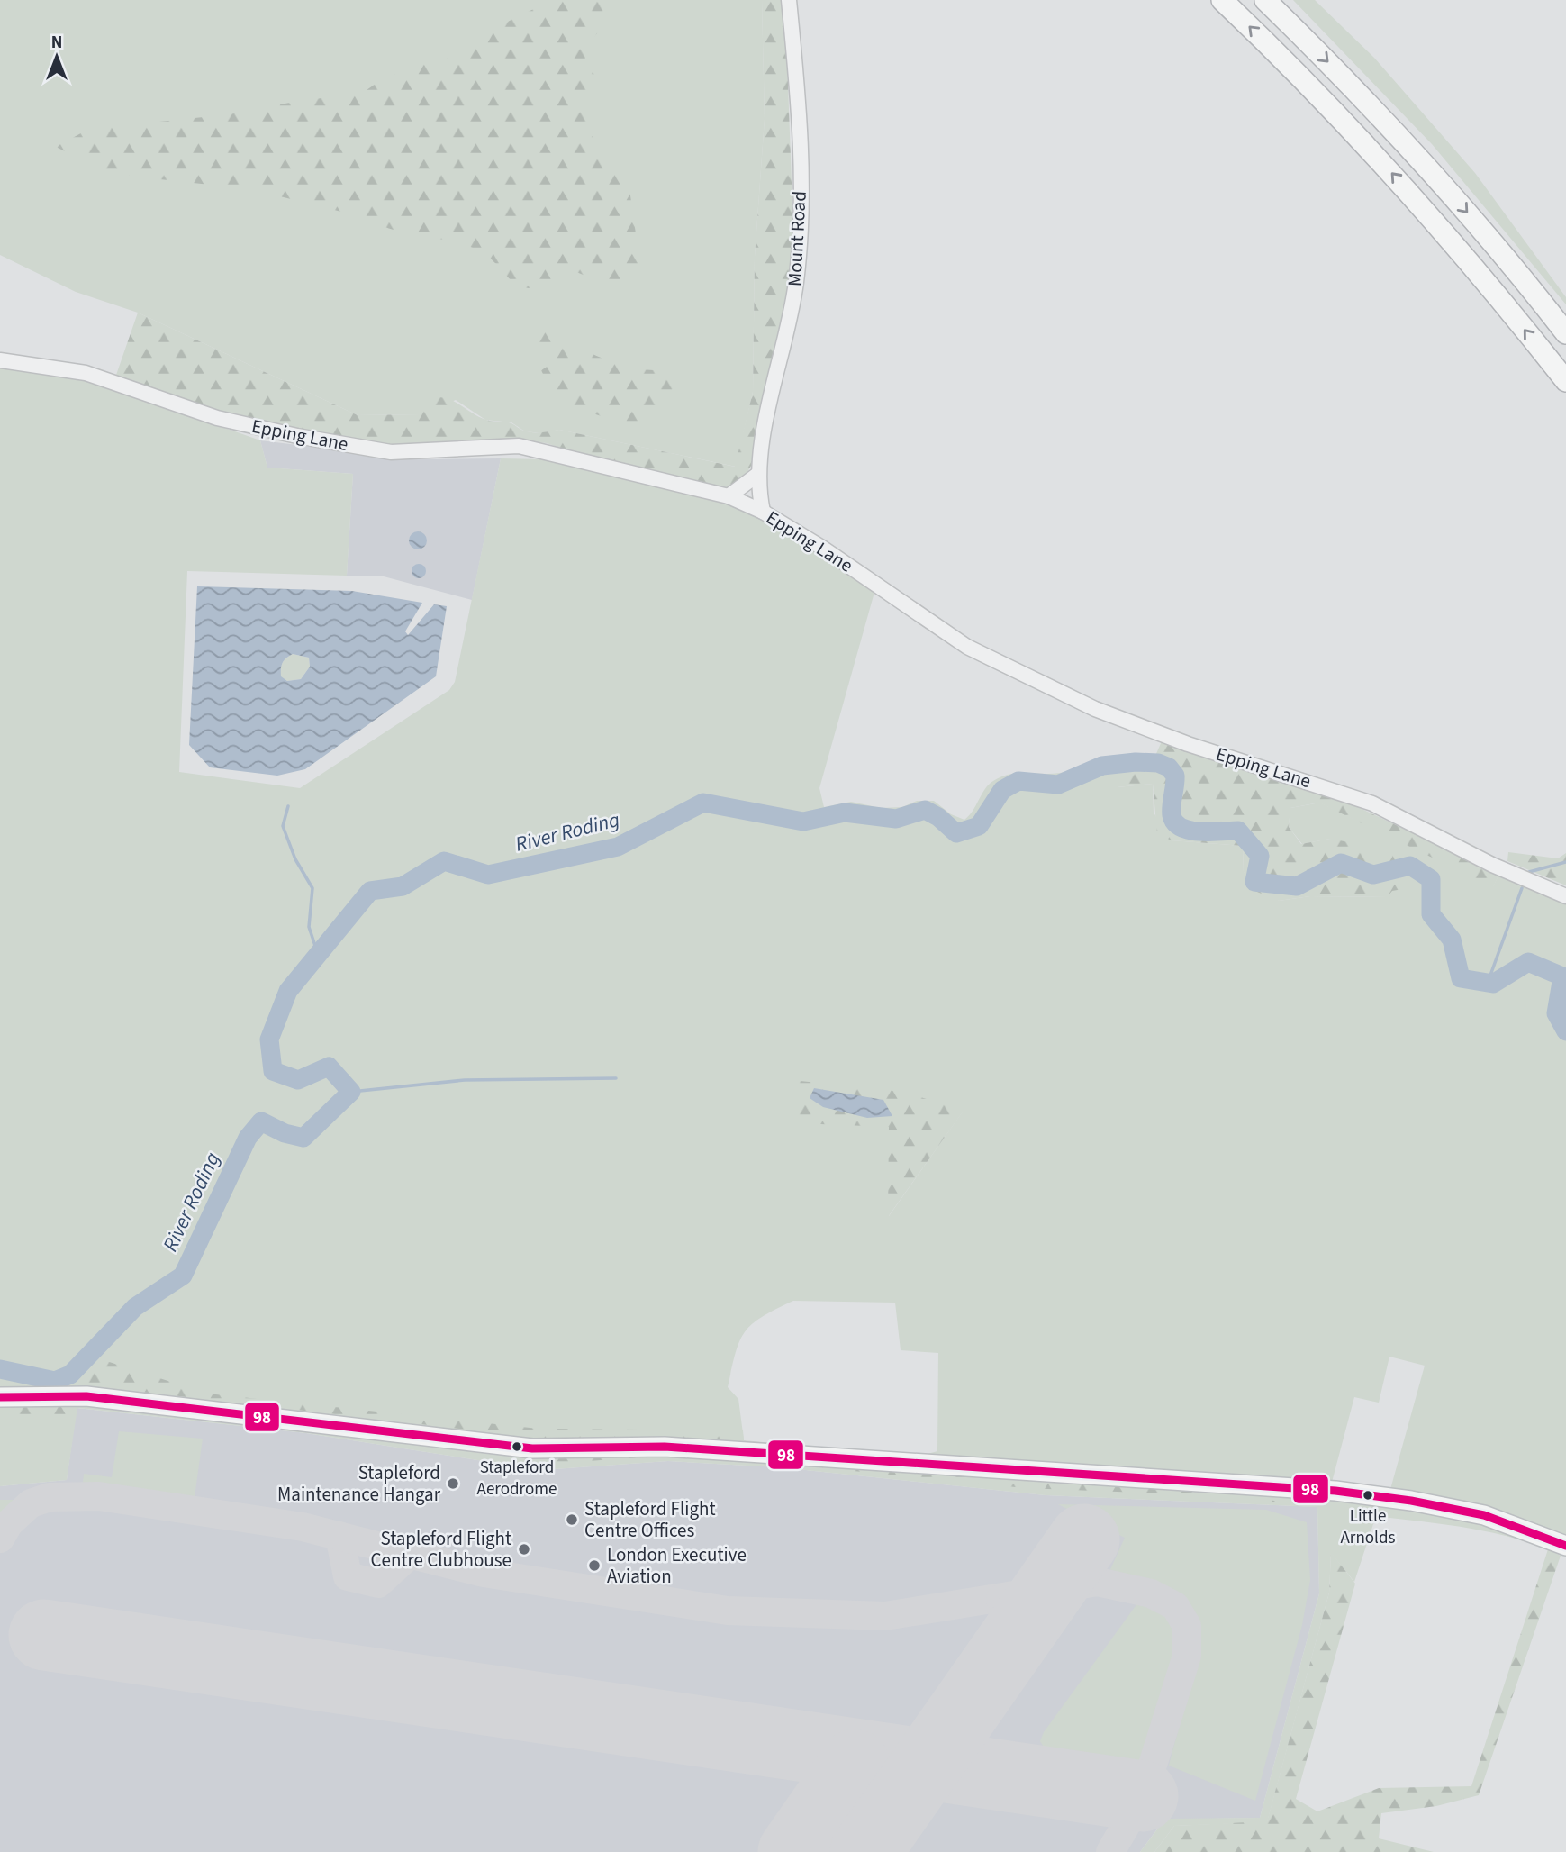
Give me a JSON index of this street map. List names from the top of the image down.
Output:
{
  "streets": {
    "street": ["Mount Road", "Epping Lane"]
  },
  "crossings": [
    ["Mount Road", "Epping Lane"]
  ],
  "water": ["River Roding"],
  "places": [
    "Stapleford Aerodrome",
    "Stapleford Maintenance Hangar",
    "Little Arnolds",
    "Stapleford Flight Centre Offices",
    "Stapleford Flight Centre Clubhouse",
    "London Executive Aviation"
  ],
  "lines": ["transit line 98"],
  "north": "top"
}
